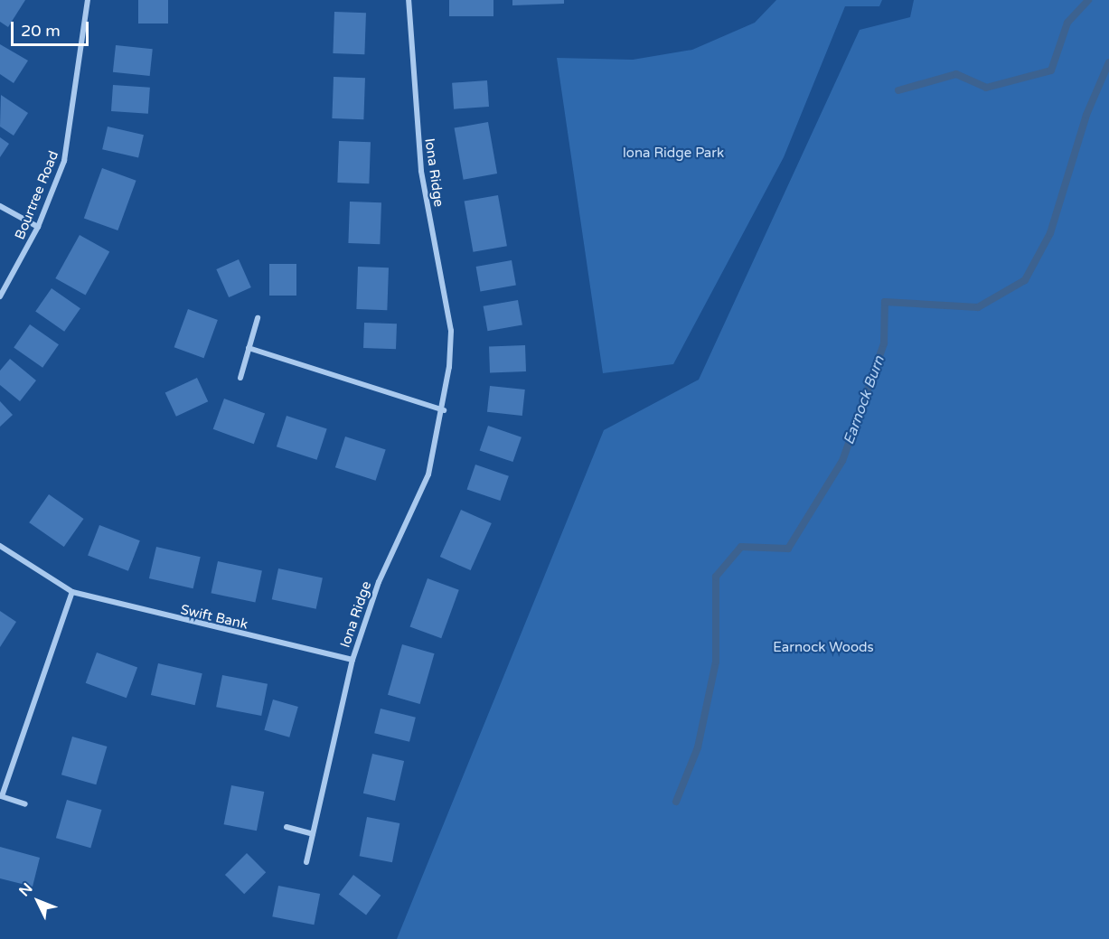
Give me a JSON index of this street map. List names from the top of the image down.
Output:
{
  "streets": {
    "street": ["Iona Ridge", "Bourtree Road", "Swift Bank"]
  },
  "crossings": [
    ["Iona Ridge", "Swift Bank"]
  ],
  "water": ["Earnock Burn"],
  "parks": ["Iona Ridge Park", "Earnock Woods"],
  "scale_bar": "20 m",
  "north": "top left"
}
